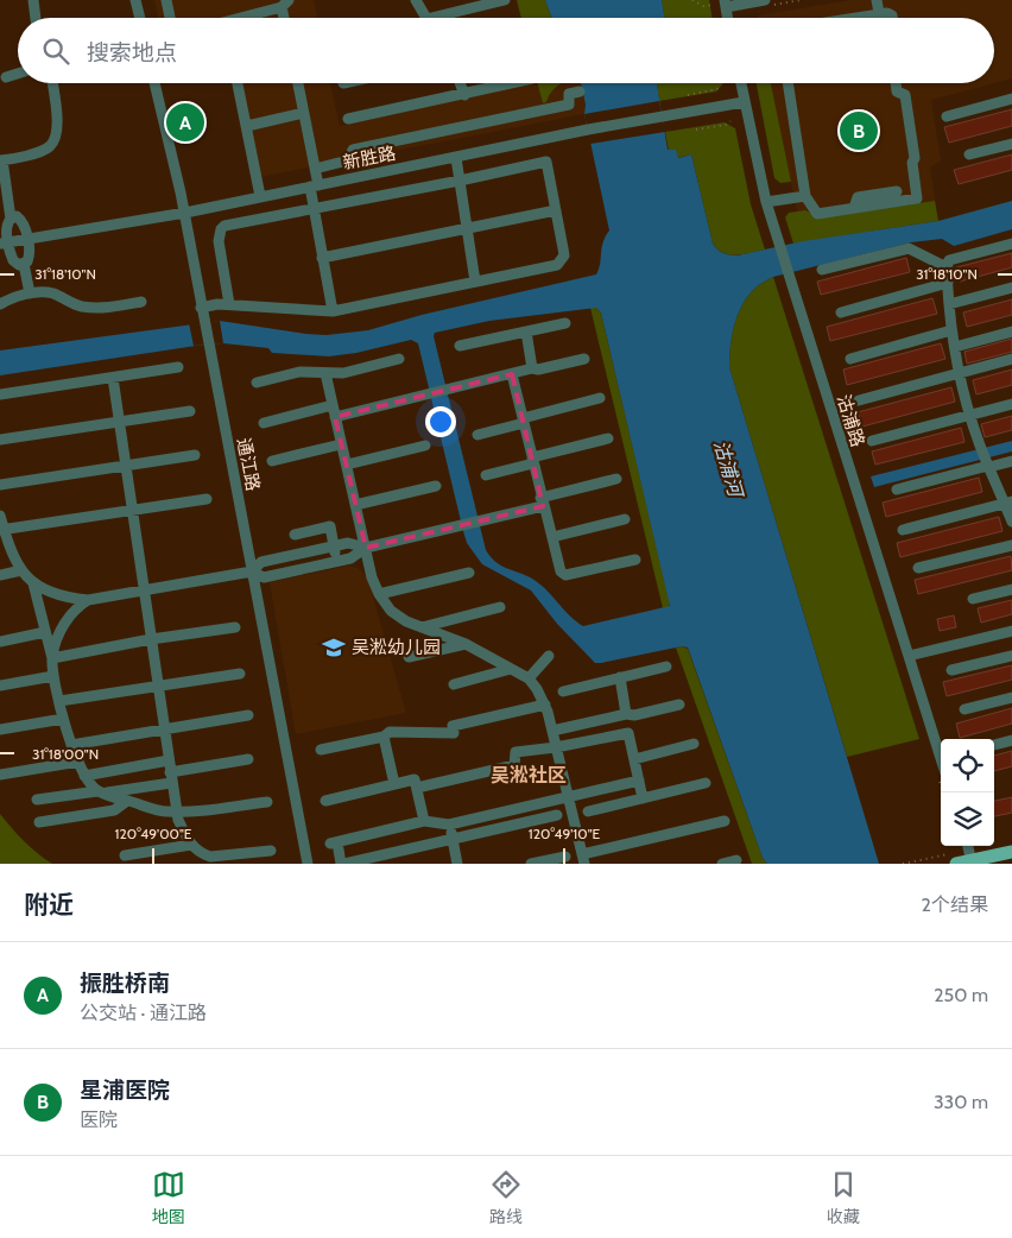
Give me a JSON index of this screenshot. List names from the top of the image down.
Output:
{
  "streets": {
    "street": ["新胜路", "沽浦路", "通江路"]
  },
  "crossings": [
    ["新胜路", "沽浦路"],
    ["新胜路", "通江路"]
  ],
  "districts": ["吴淞社区"],
  "water": ["沽浦河"],
  "places": {
    "school or university": ["吴淞幼儿园"]
  },
  "page": {
    "search": "搜索地点",
    "pins": ["A", "B"],
    "heading": ["附近", "2个结果"],
    "list": [
      {
        "mark": "A",
        "name": "振胜桥南",
        "note": "公交站 · 通江路",
        "value": "250 m"
      },
      {
        "mark": "B",
        "name": "星浦医院",
        "note": "医院",
        "value": "330 m"
      }
    ],
    "nav": ["地图", "路线", "收藏"]
  },
  "coordinates": [
    "31°18'10\"N",
    "31°18'00\"N",
    "120°49'00\"E",
    "120°49'10\"E"
  ]
}
